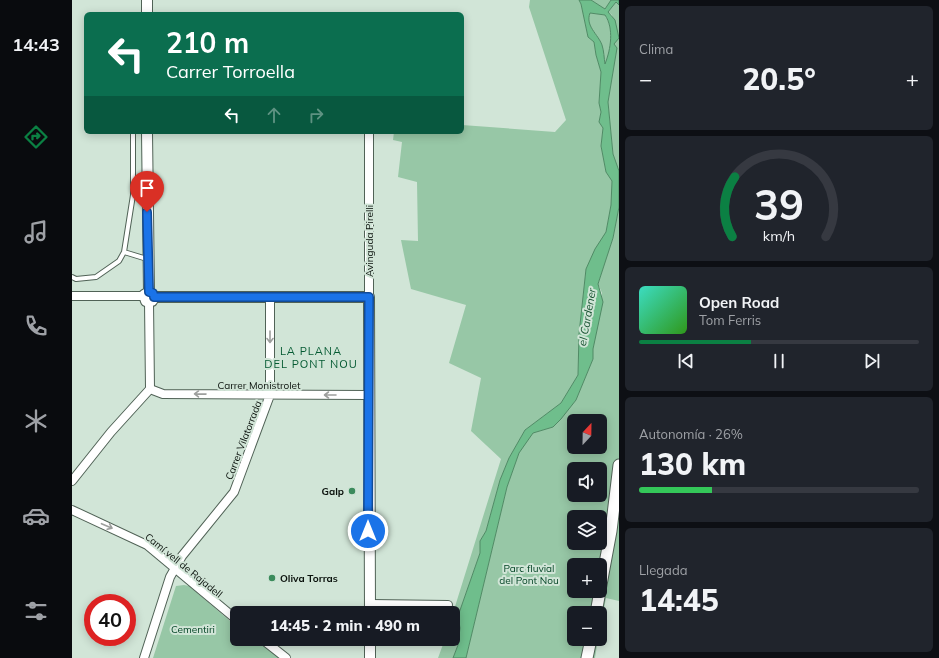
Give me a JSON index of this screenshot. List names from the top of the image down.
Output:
{
  "streets": {
    "street": [
      "Avinguda Pirelli",
      "Carrer Monistrolet",
      "Carrer Vilatorrada",
      "Camí vell de Rajadell"
    ]
  },
  "crossings": [
    ["Avinguda Pirelli", "Carrer Monistrolet"],
    ["Carrer Monistrolet", "Carrer Vilatorrada"],
    ["Carrer Vilatorrada", "Camí vell de Rajadell"]
  ],
  "one_way": ["Carrer Monistrolet", "Camí vell de Rajadell"],
  "districts": ["LA PLANA DEL PONT NOU"],
  "water": ["el Cardener"],
  "parks": ["Parc fluvial del Pont Nou", "Cementiri"],
  "places": ["Galp", "Oliva Torras"],
  "north": "top",
  "page": {
    "tabs": "14:43",
    "tile": [
      "Clima",
      ["Autonomía · 26%", "130 km"],
      ["Llegada", "14:45"]
    ],
    "turn": ["210 m", "Carrer Torroella"],
    "heat": ["−", "20.5°", "+"],
    "song": ["Open Road", "Tom Ferris"],
    "map_buttons": ["+", "−"],
    "limit": "40",
    "trip": "14:45 · 2 min · 490 m",
    "gauge": ["39", "km/h"]
  }
}
